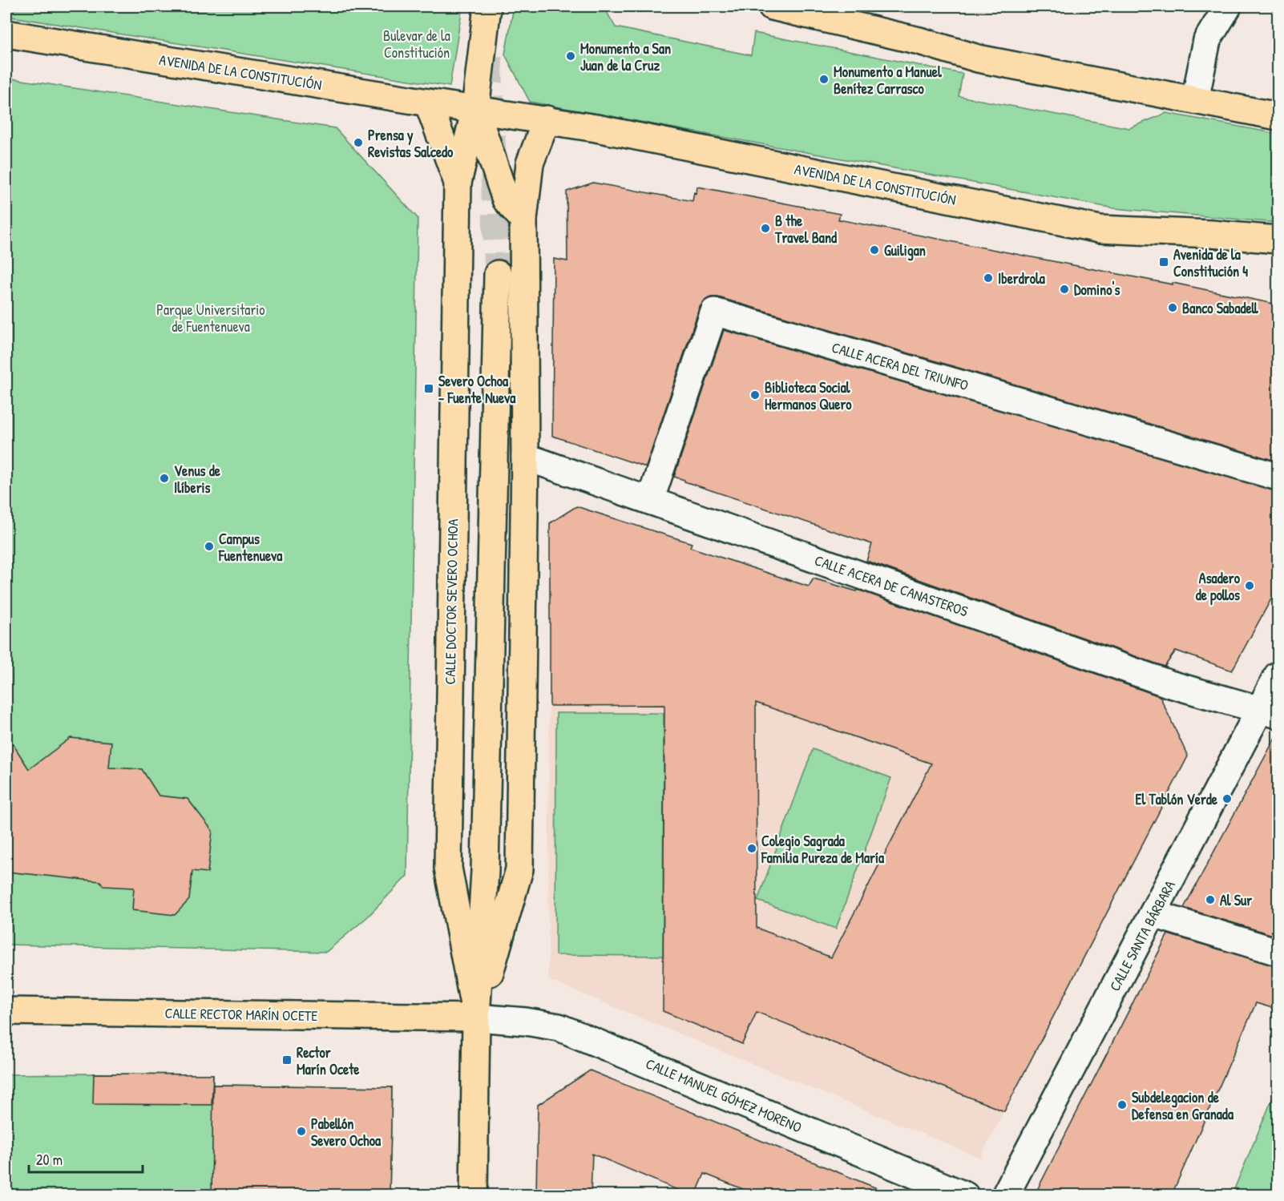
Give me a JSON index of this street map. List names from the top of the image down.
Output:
{
  "streets": {
    "main road": ["AVENIDA DE LA CONSTITUCIÓN", "CALLE DOCTOR SEVERO OCHOA", "CALLE RECTOR MARÍN OCETE"],
    "street": [
      "CALLE ACERA DEL TRIUNFO",
      "CALLE ACERA DE CANASTEROS",
      "CALLE SANTA BÁRBARA",
      "CALLE MANUEL GÓMEZ MORENO"
    ]
  },
  "crossings": [
    ["AVENIDA DE LA CONSTITUCIÓN", "CALLE DOCTOR SEVERO OCHOA"],
    ["CALLE ACERA DEL TRIUNFO", "CALLE ACERA DE CANASTEROS"],
    ["CALLE ACERA DE CANASTEROS", "CALLE DOCTOR SEVERO OCHOA"],
    ["CALLE ACERA DE CANASTEROS", "CALLE SANTA BÁRBARA"],
    ["CALLE DOCTOR SEVERO OCHOA", "CALLE RECTOR MARÍN OCETE"],
    ["CALLE DOCTOR SEVERO OCHOA", "CALLE MANUEL GÓMEZ MORENO"],
    ["CALLE RECTOR MARÍN OCETE", "CALLE MANUEL GÓMEZ MORENO"]
  ],
  "parks": ["Bulevar de la Constitución", "Parque Universitario de Fuentenueva"],
  "places": {
    "other": [
      "Monumento a San Juan de la Cruz",
      "Monumento a Manuel Benítez Carrasco",
      "Prensa y Revistas Salcedo",
      "B the Travel Band",
      "Guiligan",
      "Iberdrola",
      "Domino's",
      "Banco Sabadell",
      "Biblioteca Social Hermanos Quero",
      "Venus de Ilíberis",
      "Campus Fuentenueva",
      "Asadero de pollos",
      "El Tablón Verde",
      "Colegio Sagrada Familia Pureza de María",
      "Al Sur",
      "Subdelegacion de Defensa en Granada",
      "Pabellón Severo Ochoa"
    ],
    "transit": ["Avenida de la Constitución 4", "Severo Ochoa - Fuente Nueva", "Rector Marín Ocete"]
  },
  "scale_bar": "20 m"
}
